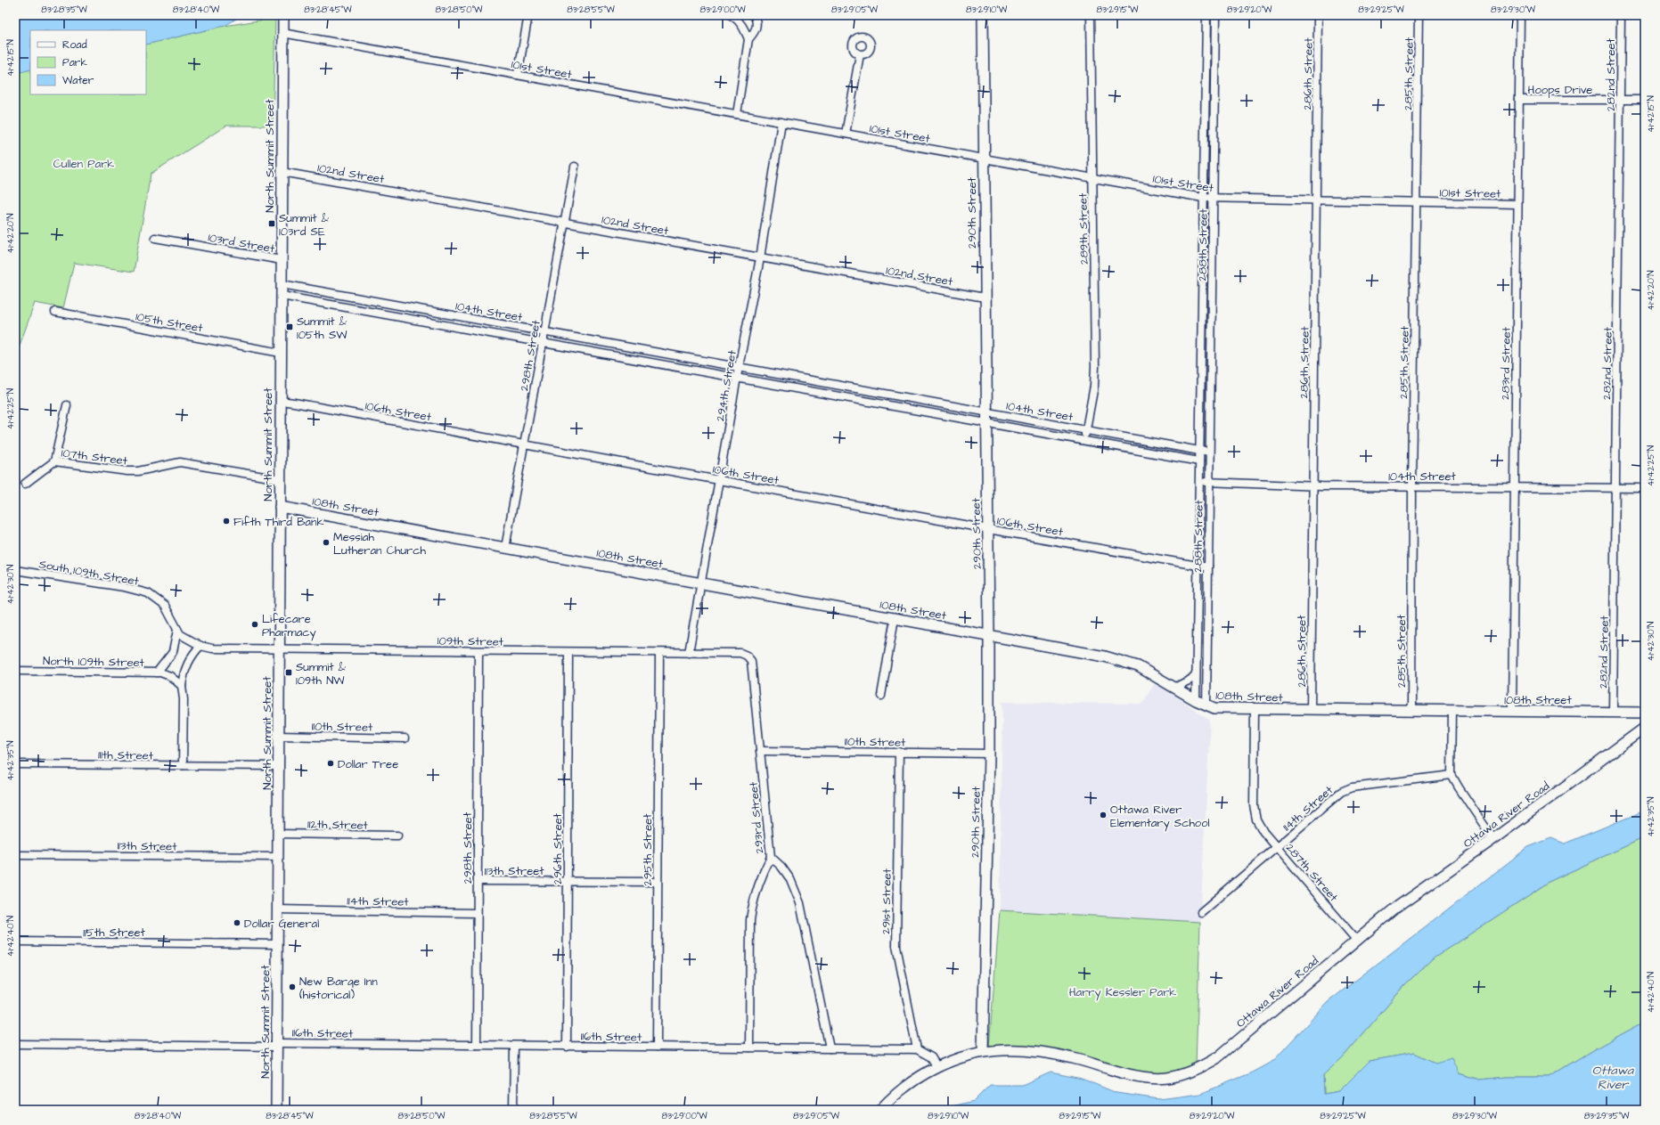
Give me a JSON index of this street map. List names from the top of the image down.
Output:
{
  "streets": {
    "street": [
      "101st Street",
      "286th Street",
      "285th Street",
      "282nd Street",
      "Hoops Drive",
      "North Summit Street",
      "102nd Street",
      "290th Street",
      "289th Street",
      "103rd Street",
      "288th Street",
      "104th Street",
      "105th Street",
      "298th Street",
      "283rd Street",
      "294th Street",
      "106th Street",
      "107th Street",
      "108th Street",
      "South 109th Street",
      "109th Street",
      "North 109th Street",
      "110th Street",
      "111th Street",
      "114th Street",
      "Ottawa River Road",
      "293rd Street",
      "112th Street",
      "113th Street",
      "296th Street",
      "295th Street",
      "287th Street",
      "291st Street",
      "115th Street",
      "116th Street"
    ]
  },
  "crossings": [
    ["101st Street", "286th Street"],
    ["101st Street", "285th Street"],
    ["101st Street", "North Summit Street"],
    ["101st Street", "290th Street"],
    ["101st Street", "289th Street"],
    ["101st Street", "288th Street"],
    ["101st Street", "283rd Street"],
    ["101st Street", "294th Street"],
    ["286th Street", "104th Street"],
    ["286th Street", "108th Street"],
    ["285th Street", "104th Street"],
    ["285th Street", "108th Street"],
    ["282nd Street", "Hoops Drive"],
    ["282nd Street", "104th Street"],
    ["282nd Street", "108th Street"],
    ["Hoops Drive", "283rd Street"],
    ["North Summit Street", "102nd Street"],
    ["North Summit Street", "103rd Street"],
    ["North Summit Street", "104th Street"],
    ["North Summit Street", "105th Street"],
    ["North Summit Street", "106th Street"],
    ["North Summit Street", "107th Street"],
    ["North Summit Street", "108th Street"],
    ["North Summit Street", "109th Street"],
    ["North Summit Street", "110th Street"],
    ["North Summit Street", "111th Street"],
    ["North Summit Street", "114th Street"],
    ["North Summit Street", "112th Street"],
    ["North Summit Street", "113th Street"],
    ["North Summit Street", "115th Street"],
    ["North Summit Street", "116th Street"],
    ["102nd Street", "290th Street"],
    ["102nd Street", "298th Street"],
    ["102nd Street", "294th Street"],
    ["290th Street", "104th Street"],
    ["290th Street", "106th Street"],
    ["290th Street", "108th Street"],
    ["290th Street", "110th Street"],
    ["290th Street", "Ottawa River Road"],
    ["289th Street", "104th Street"],
    ["288th Street", "104th Street"],
    ["288th Street", "106th Street"],
    ["288th Street", "108th Street"],
    ["104th Street", "298th Street"],
    ["104th Street", "283rd Street"],
    ["104th Street", "294th Street"],
    ["298th Street", "106th Street"],
    ["298th Street", "108th Street"],
    ["298th Street", "109th Street"],
    ["298th Street", "114th Street"],
    ["298th Street", "113th Street"],
    ["298th Street", "116th Street"],
    ["283rd Street", "108th Street"],
    ["294th Street", "106th Street"],
    ["294th Street", "108th Street"],
    ["294th Street", "109th Street"],
    ["108th Street", "Ottawa River Road"],
    ["108th Street", "287th Street"],
    ["South 109th Street", "109th Street"],
    ["109th Street", "293rd Street"],
    ["109th Street", "296th Street"],
    ["109th Street", "295th Street"],
    ["110th Street", "293rd Street"],
    ["110th Street", "291st Street"],
    ["114th Street", "287th Street"],
    ["Ottawa River Road", "287th Street"],
    ["293rd Street", "116th Street"],
    ["113th Street", "296th Street"],
    ["113th Street", "295th Street"],
    ["296th Street", "116th Street"],
    ["295th Street", "116th Street"],
    ["291st Street", "116th Street"]
  ],
  "water": ["Ottawa River"],
  "parks": ["Cullen Park", "Harry Kessler Park"],
  "places": {
    "transit": ["Summit & 103rd SE", "Summit & 105th SW", "Summit & 109th NW"],
    "other": [
      "Fifth Third Bank",
      "Messiah Lutheran Church",
      "Lifecare Pharmacy",
      "Dollar Tree",
      "Ottawa River Elementary School",
      "Dollar General",
      "New Barge Inn (historical)"
    ]
  },
  "legend": ["Road", "Park", "Water"],
  "coordinates": [
    "83°28'35\"W",
    "83°28'40\"W",
    "83°28'45\"W",
    "83°28'50\"W",
    "83°28'55\"W",
    "83°29'00\"W",
    "83°29'05\"W",
    "83°29'10\"W",
    "83°29'15\"W",
    "83°29'20\"W",
    "83°29'25\"W",
    "83°29'30\"W",
    "41°42'15\"N",
    "41°42'20\"N",
    "41°42'25\"N",
    "41°42'30\"N",
    "41°42'35\"N",
    "41°42'40\"N",
    "83°29'35\"W"
  ]
}
